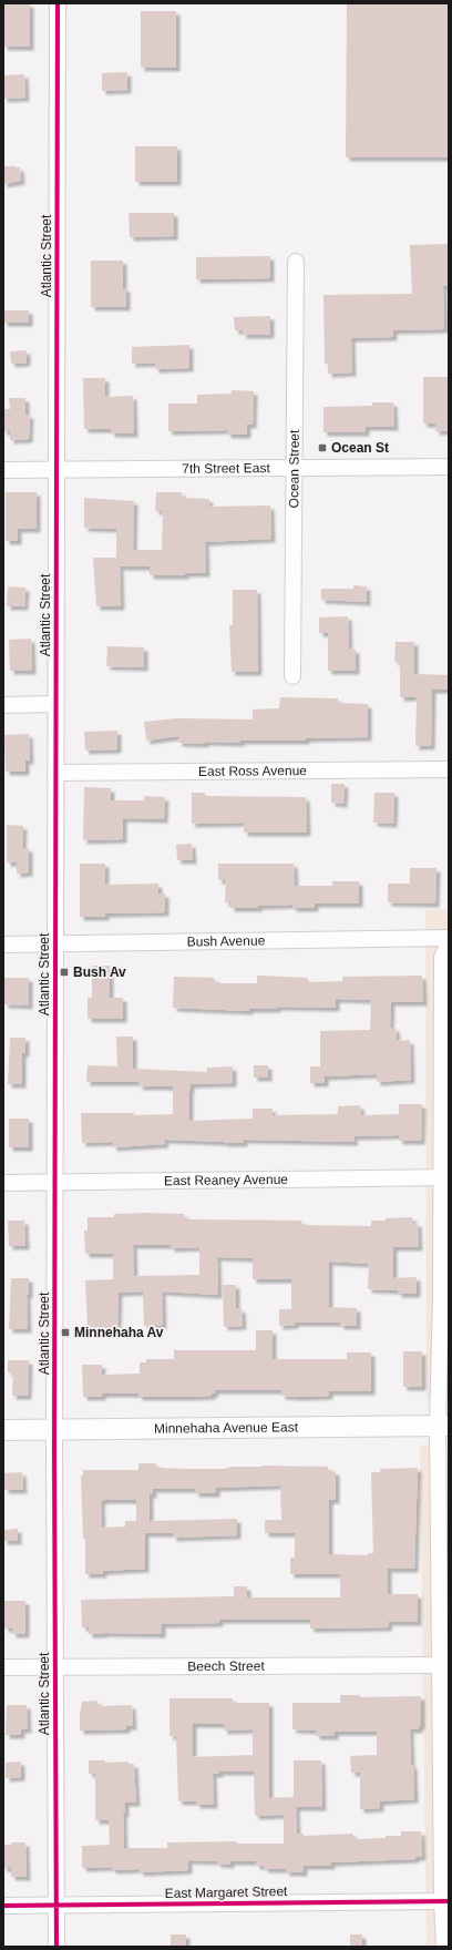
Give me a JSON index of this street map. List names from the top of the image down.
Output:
{
  "streets": {
    "main road": ["Minnehaha Avenue East"],
    "street": [
      "Atlantic Street",
      "7th Street East",
      "Ocean Street",
      "East Ross Avenue",
      "Bush Avenue",
      "East Reaney Avenue",
      "Beech Street",
      "East Margaret Street"
    ]
  },
  "crossings": [
    ["Atlantic Street", "7th Street East"],
    ["Atlantic Street", "East Ross Avenue"],
    ["Atlantic Street", "Bush Avenue"],
    ["Atlantic Street", "East Reaney Avenue"],
    ["Atlantic Street", "Minnehaha Avenue East"],
    ["Atlantic Street", "Beech Street"],
    ["Atlantic Street", "East Margaret Street"],
    ["7th Street East", "Ocean Street"]
  ],
  "places": {
    "transit": ["Ocean St", "Bush Av", "Minnehaha Av"]
  }
}
